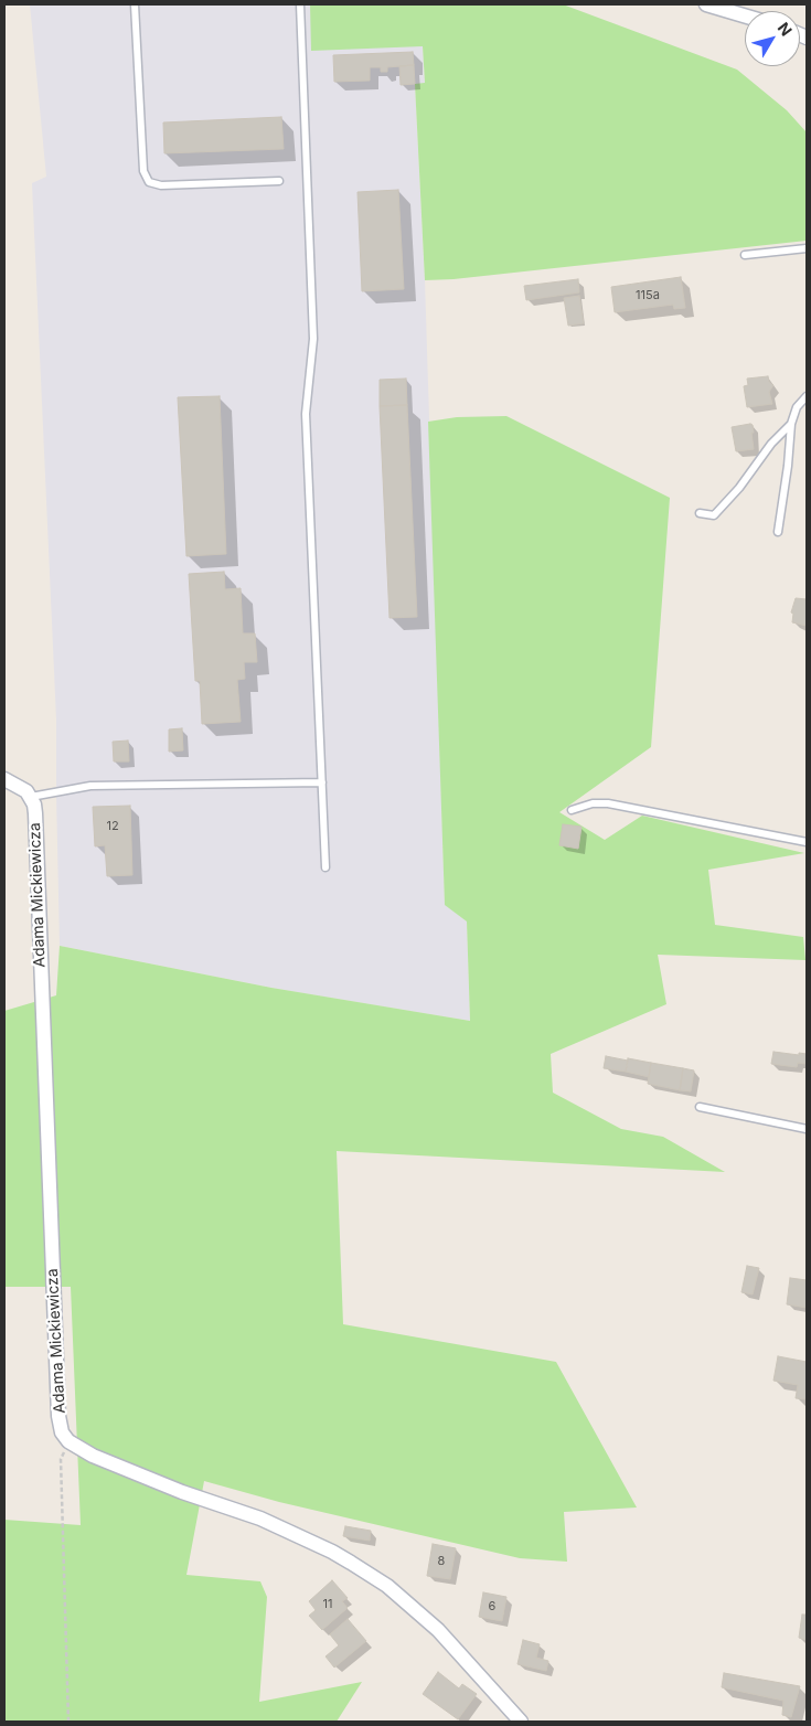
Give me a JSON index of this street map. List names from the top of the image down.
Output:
{
  "streets": {
    "street": ["Adama Mickiewicza"]
  },
  "house_numbers": [
    "115a",
    "12",
    "8",
    "11",
    "6"
  ],
  "north": "top right"
}
